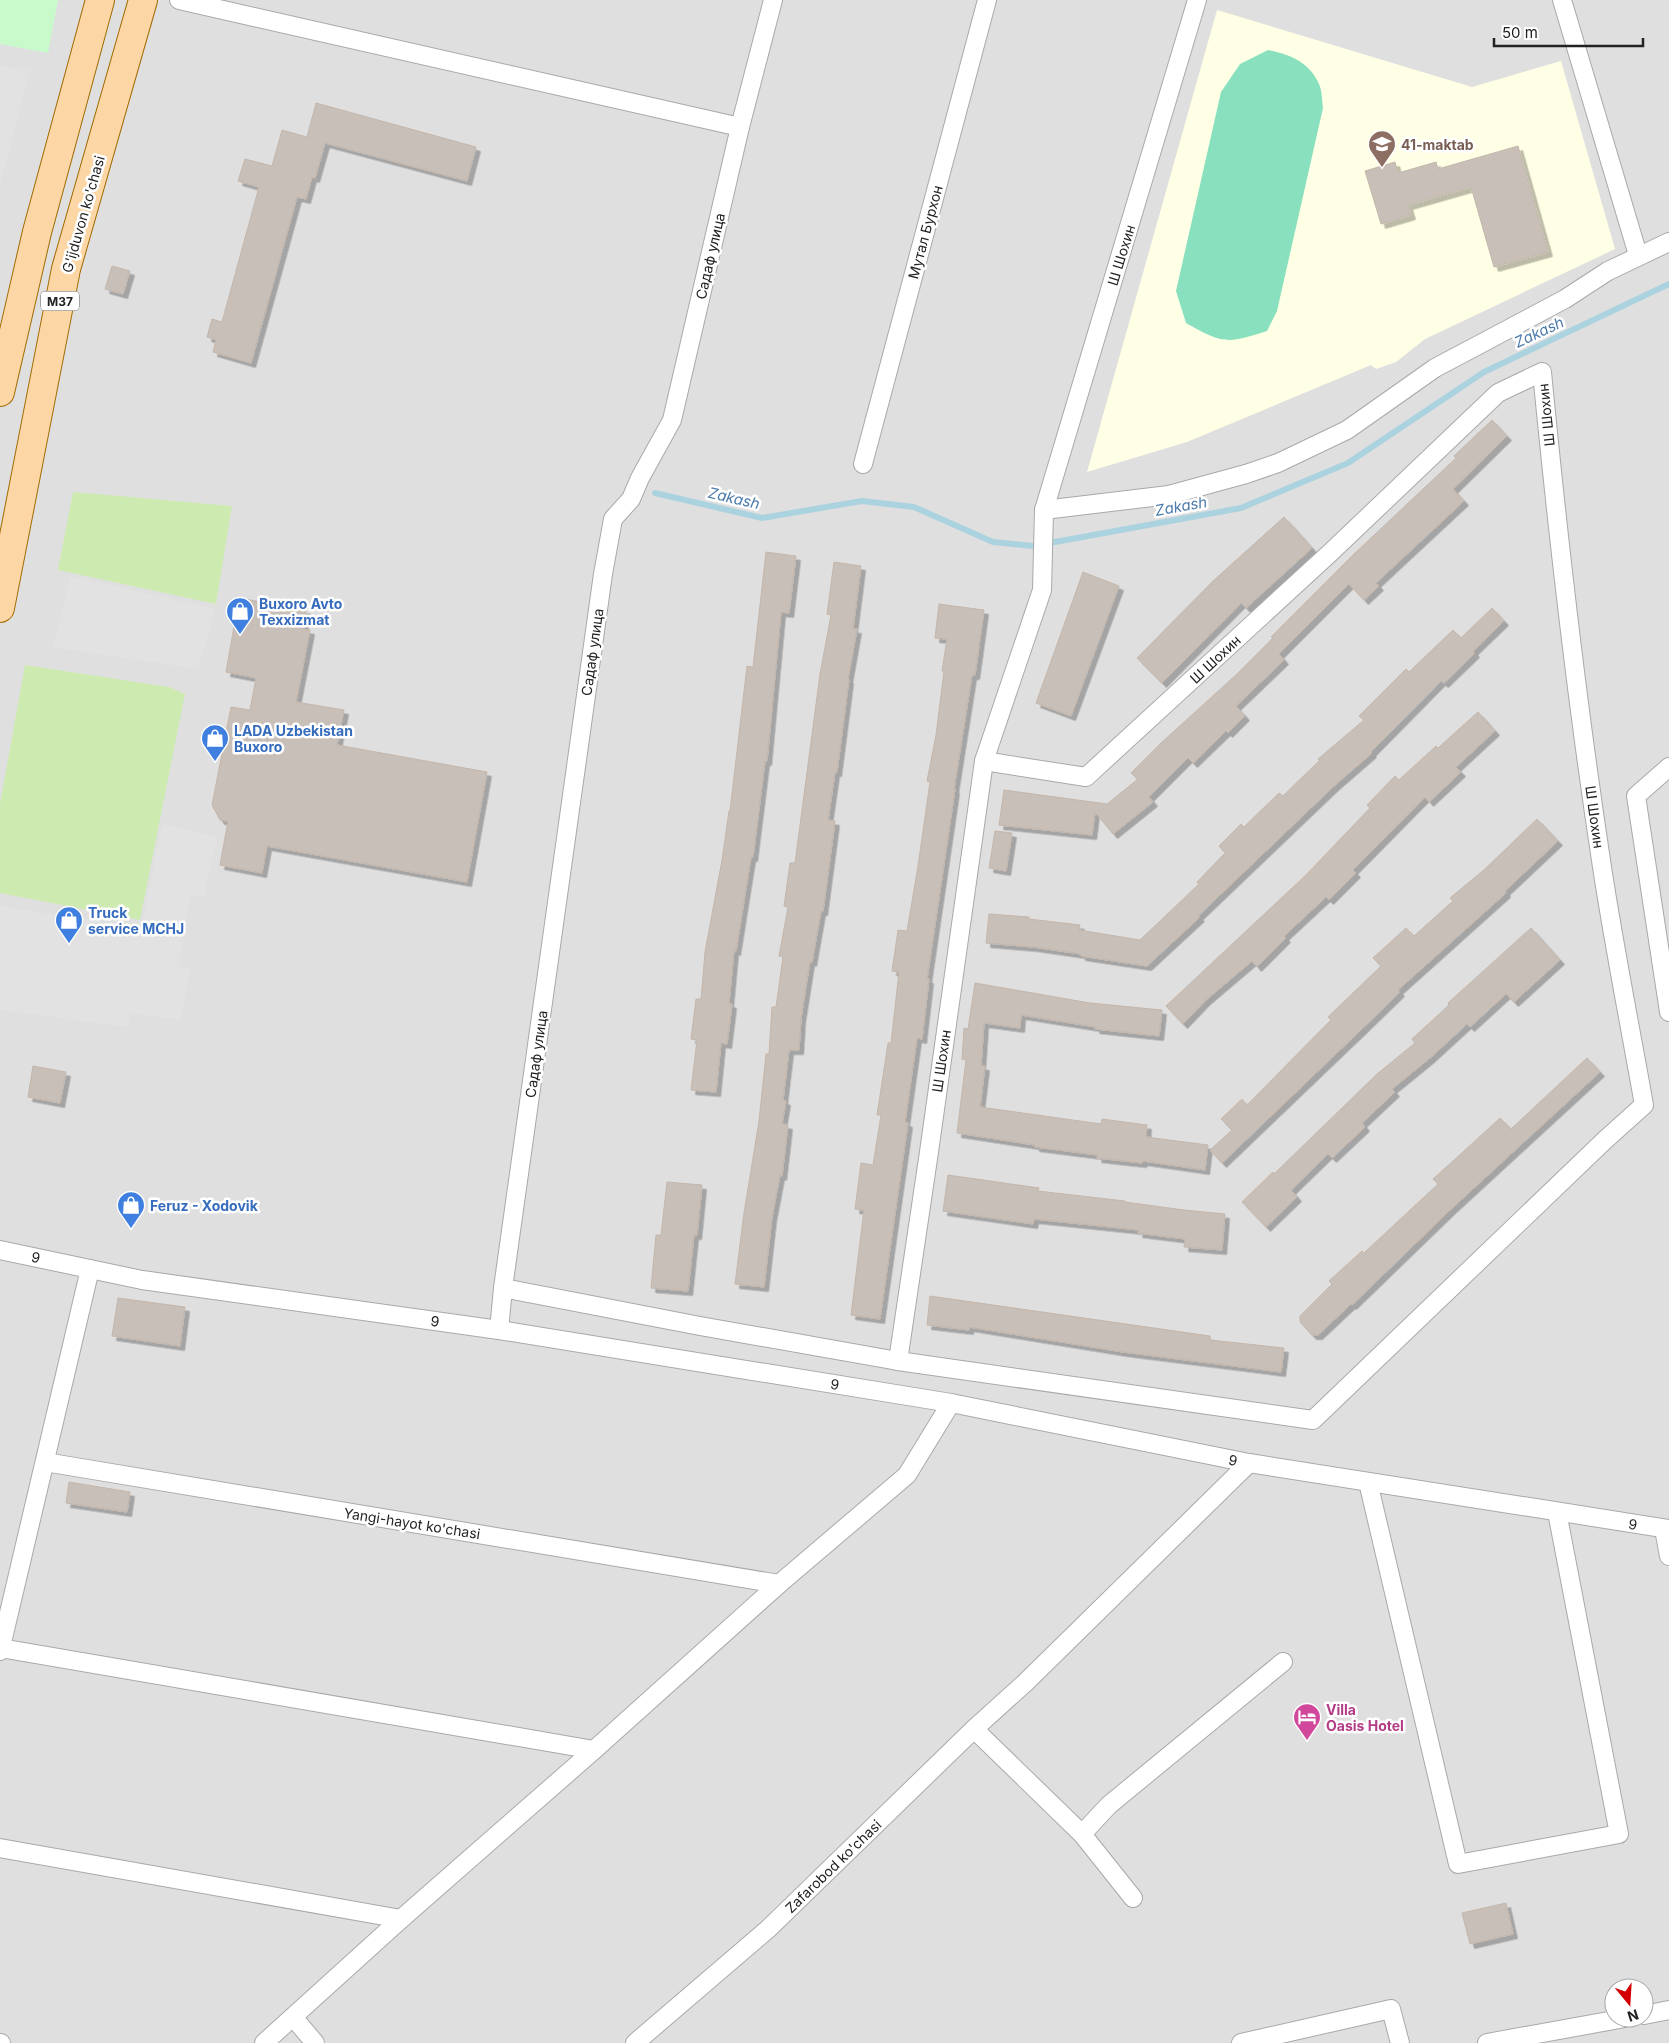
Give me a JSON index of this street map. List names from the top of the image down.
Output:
{
  "streets": {
    "main road": ["G'ijduvon ko'chasi", "M37"],
    "street": [
      "Мутал Бурхон",
      "Ш Шохин",
      "Садаф улица",
      "9",
      "Yangi-hayot ko'chasi",
      "Zafarobod ko'chasi"
    ]
  },
  "crossings": [
    ["Садаф улица", "9"],
    ["9", "Zafarobod ko'chasi"]
  ],
  "water": ["Zakash"],
  "places": {
    "school or university": ["41-maktab"],
    "shop": [
      "Buxoro Avto Texxizmat",
      "LADA Uzbekistan Buxoro",
      "Truck service MCHJ",
      "Feruz - Xodovik"
    ],
    "hotel": ["Villa Oasis Hotel"]
  },
  "scale_bar": "50 m",
  "north": "bottom"
}
